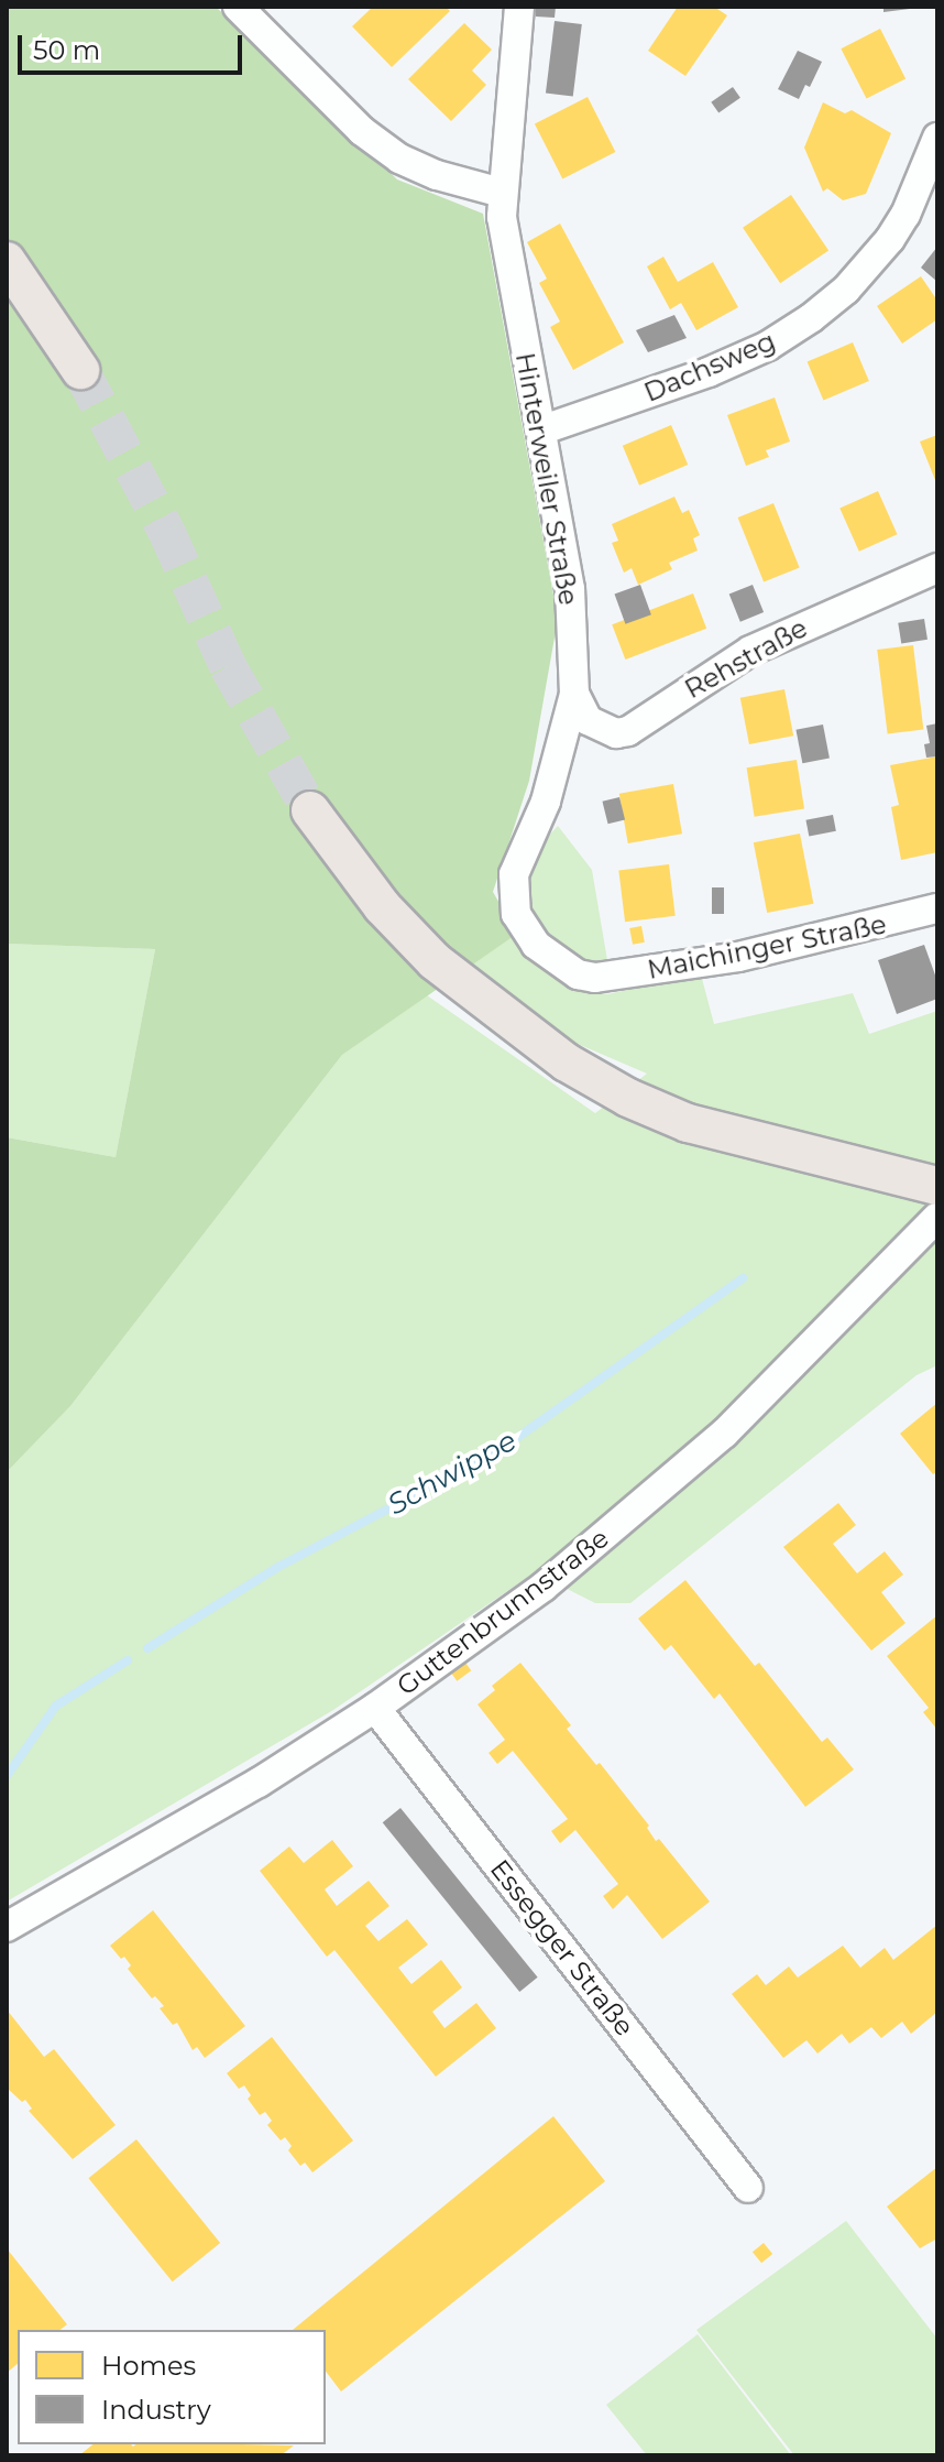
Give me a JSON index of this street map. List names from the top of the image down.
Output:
{
  "streets": {
    "street": [
      "Dachsweg",
      "Hinterweiler Straße",
      "Rehstraße",
      "Maichinger Straße",
      "Guttenbrunnstraße",
      "Essegger Straße"
    ]
  },
  "crossings": [
    ["Dachsweg", "Hinterweiler Straße"],
    ["Hinterweiler Straße", "Rehstraße"],
    ["Hinterweiler Straße", "Maichinger Straße"],
    ["Guttenbrunnstraße", "Essegger Straße"]
  ],
  "water": ["Schwippe"],
  "legend": ["Homes", "Industry"],
  "scale_bar": "50 m"
}
